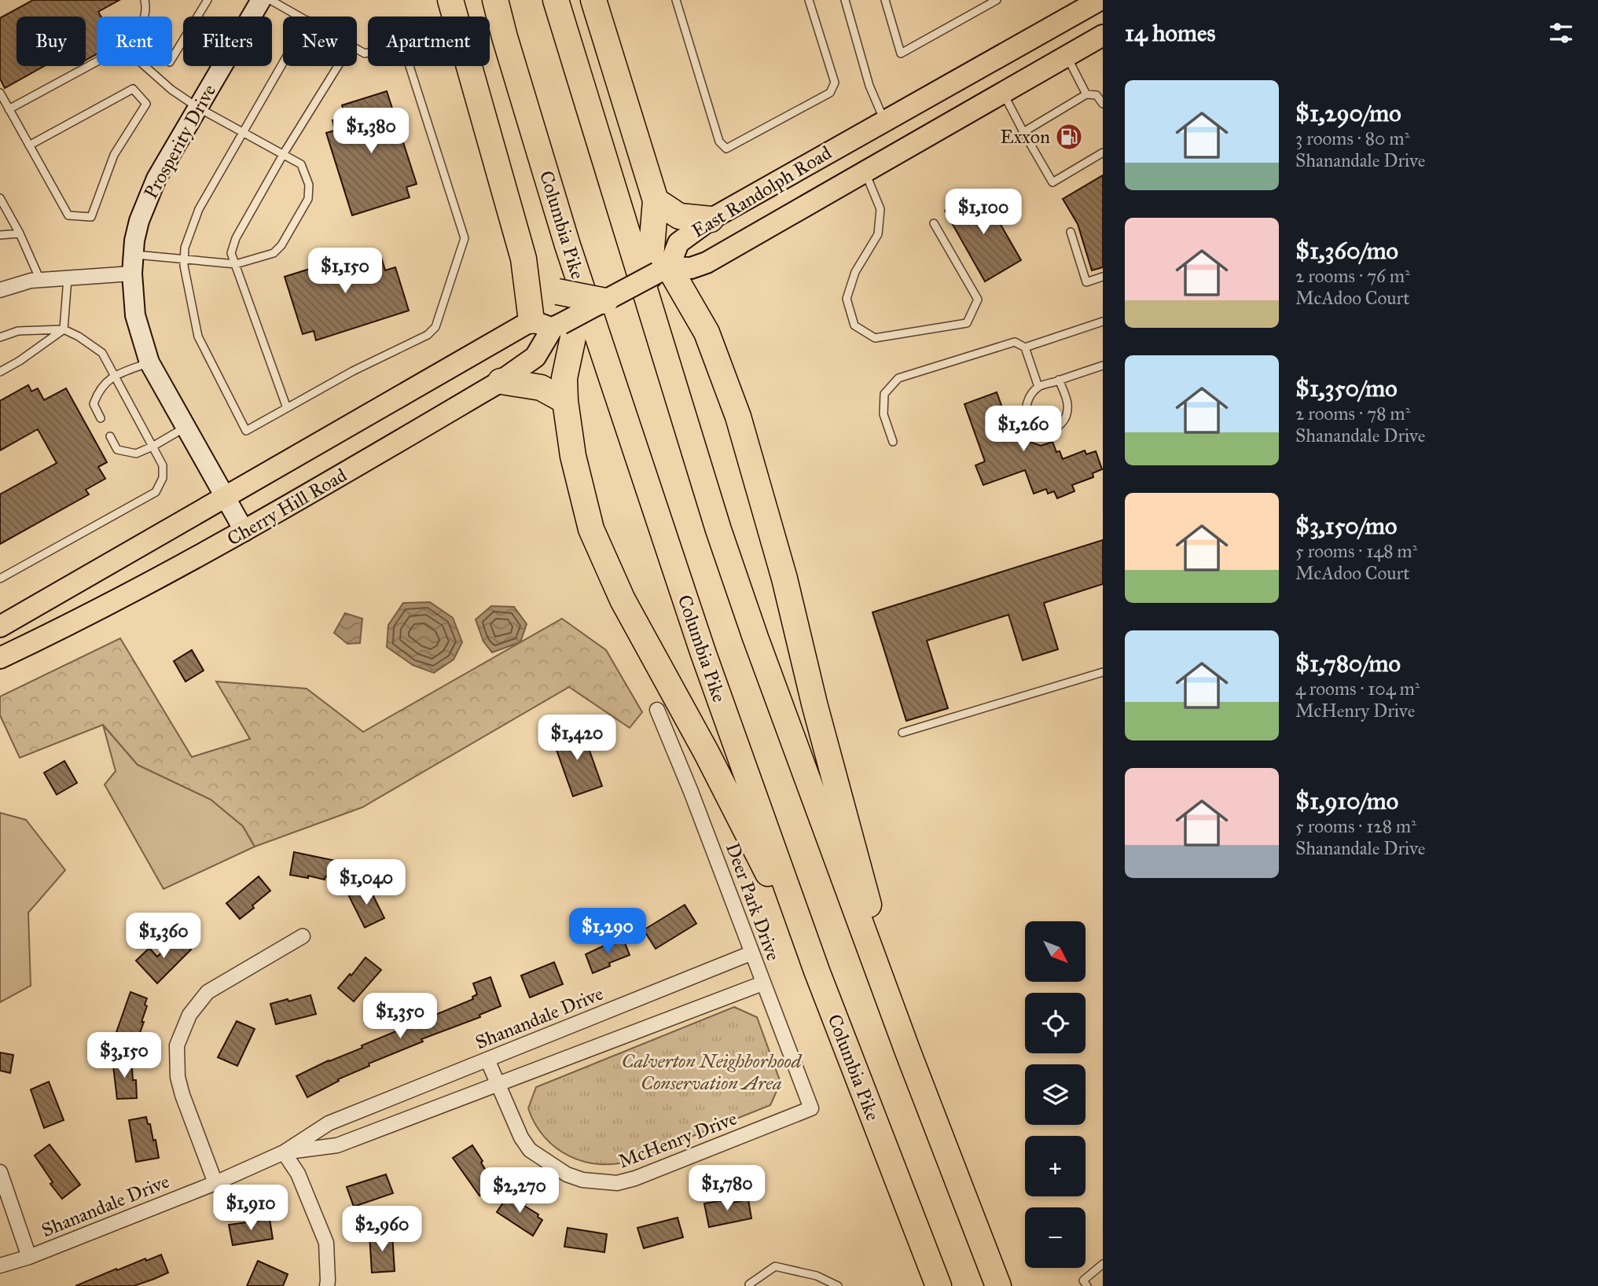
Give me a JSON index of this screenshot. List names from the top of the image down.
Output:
{
  "streets": {
    "highway": ["Columbia Pike"],
    "main road": ["East Randolph Road", "Cherry Hill Road"],
    "street": [
      "Prosperity Drive",
      "Deer Park Drive",
      "Shanandale Drive",
      "McHenry Drive"
    ]
  },
  "crossings": [
    ["Prosperity Drive", "Cherry Hill Road"],
    ["East Randolph Road", "Cherry Hill Road"],
    ["Deer Park Drive", "Shanandale Drive"],
    ["Deer Park Drive", "McHenry Drive"],
    ["Shanandale Drive", "McHenry Drive"]
  ],
  "parks": ["Calverton Neighborhood Conservation Area"],
  "places": {
    "fuel station": ["Exxon"]
  },
  "north": "bottom right",
  "page": {
    "heading": "14 homes",
    "chip": [
      "Buy",
      "Rent",
      "Filters",
      "New",
      "Apartment"
    ],
    "list": [
      {
        "name": "$1,290/mo",
        "note": "3 rooms · 80 m² · Shanandale Drive"
      },
      {
        "name": "$1,360/mo",
        "note": "2 rooms · 76 m² · McAdoo Court"
      },
      {
        "name": "$1,350/mo",
        "note": "2 rooms · 78 m² · Shanandale Drive"
      },
      {
        "name": "$3,150/mo",
        "note": "5 rooms · 148 m² · McAdoo Court"
      },
      {
        "name": "$1,780/mo",
        "note": "4 rooms · 104 m² · McHenry Drive"
      },
      {
        "name": "$1,910/mo",
        "note": "5 rooms · 128 m² · Shanandale Drive"
      }
    ],
    "price": [
      "$1,380",
      "$1,100",
      "$1,150",
      "$1,260",
      "$1,420",
      "$1,040",
      "$1,290",
      "$1,360",
      "$1,350",
      "$3,150",
      "$1,780",
      "$2,270",
      "$1,910",
      "$2,960"
    ],
    "map_buttons": ["+", "−"]
  }
}
